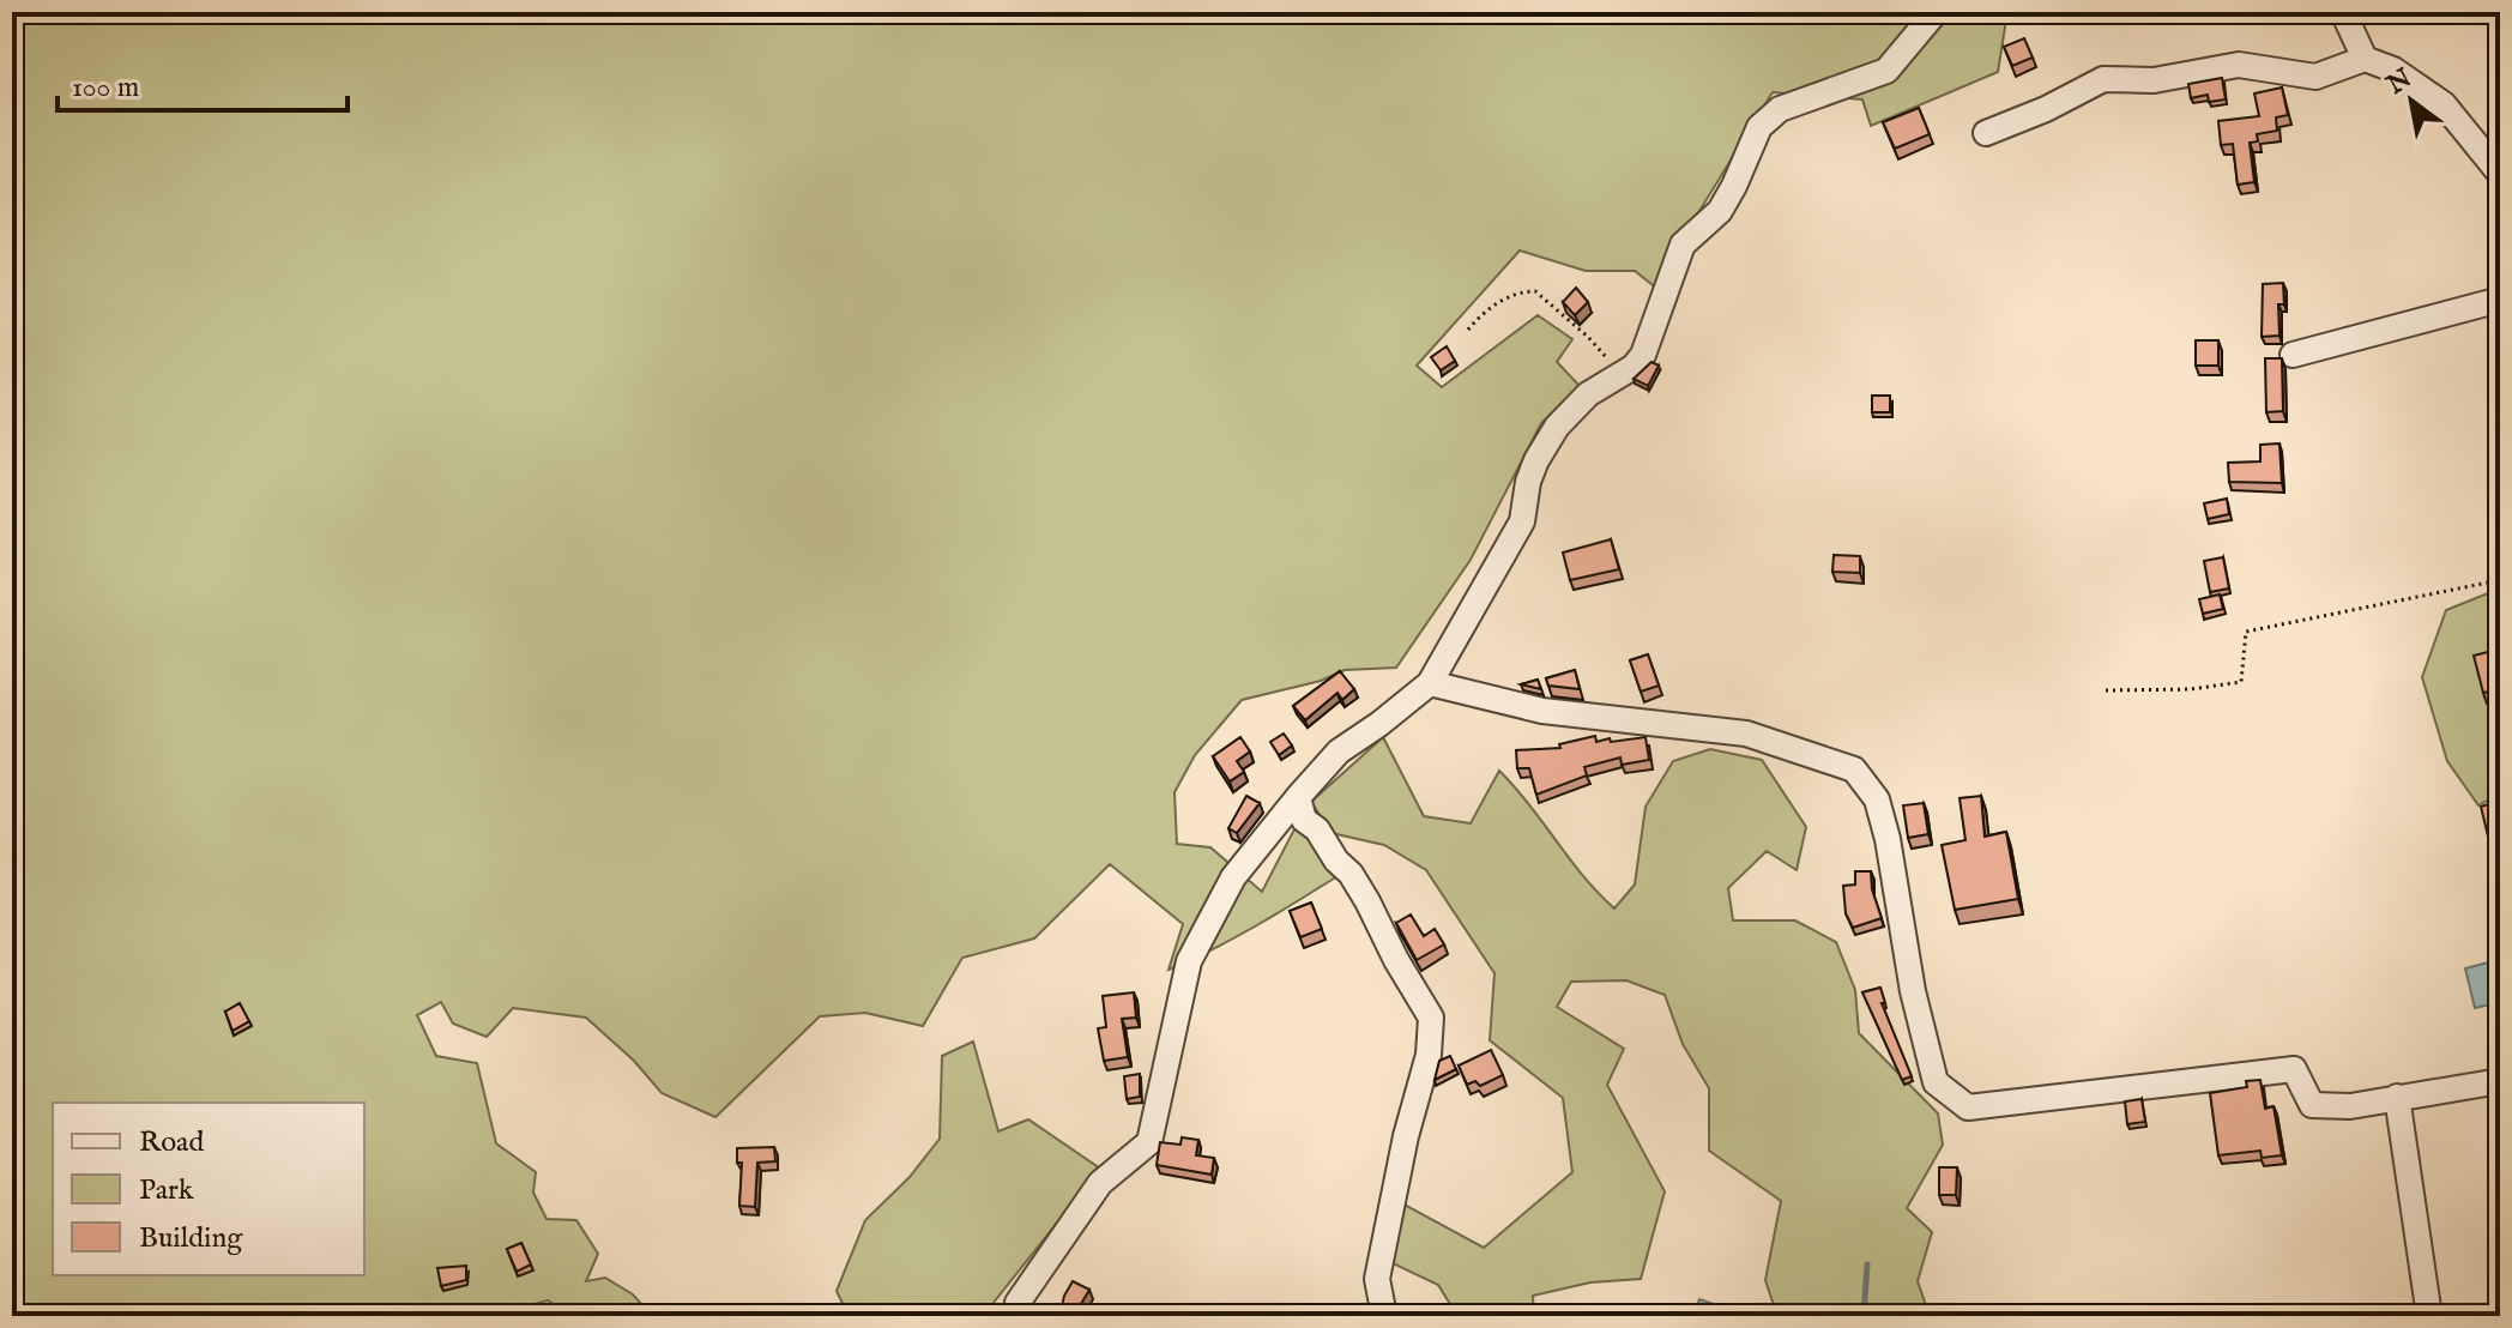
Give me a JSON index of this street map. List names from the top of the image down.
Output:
{
  "legend": ["Road", "Park", "Building"],
  "scale_bar": "100 m",
  "north": "top left"
}
